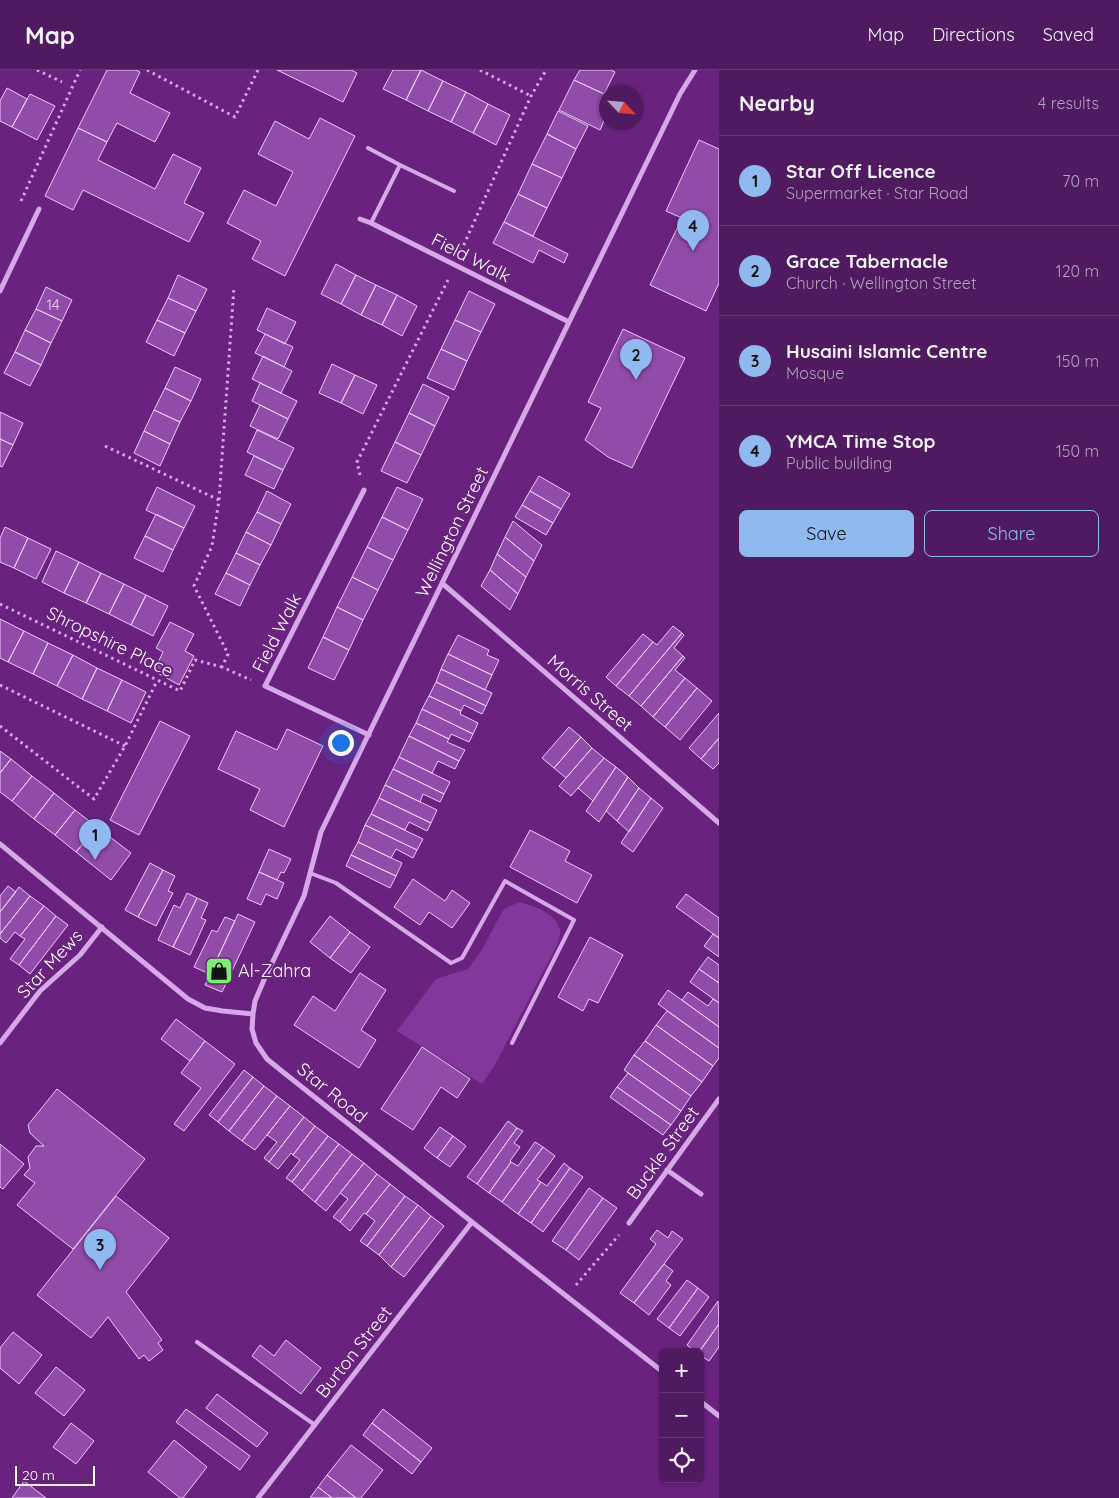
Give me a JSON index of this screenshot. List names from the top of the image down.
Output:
{
  "streets": {
    "street": [
      "Field Walk",
      "Wellington Street",
      "Morris Street",
      "Star Mews",
      "Star Road",
      "Buckle Street",
      "Burton Street"
    ],
    "path": ["Shropshire Place"]
  },
  "crossings": [
    ["Field Walk", "Wellington Street"],
    ["Wellington Street", "Morris Street"],
    ["Wellington Street", "Star Road"],
    ["Star Road", "Burton Street"]
  ],
  "places": {
    "shop": ["Al-Zahra"]
  },
  "house_numbers": ["14"],
  "scale_bar": "20 m",
  "north": "bottom right",
  "page": {
    "header": "Map",
    "nav": ["Map", "Directions", "Saved"],
    "heading": ["Nearby", "4 results"],
    "list": [
      {
        "mark": "1",
        "name": "Star Off Licence",
        "note": "Supermarket · Star Road",
        "value": "70 m"
      },
      {
        "mark": "2",
        "name": "Grace Tabernacle",
        "note": "Church · Wellington Street",
        "value": "120 m"
      },
      {
        "mark": "3",
        "name": "Husaini Islamic Centre",
        "note": "Mosque",
        "value": "150 m"
      },
      {
        "mark": "4",
        "name": "YMCA Time Stop",
        "note": "Public building",
        "value": "150 m"
      }
    ],
    "pins": [
      "4",
      "2",
      "1",
      "3"
    ],
    "buttons": ["Save", "Share"],
    "map_buttons": ["+", "−"],
    "scale": "20 m"
  }
}
